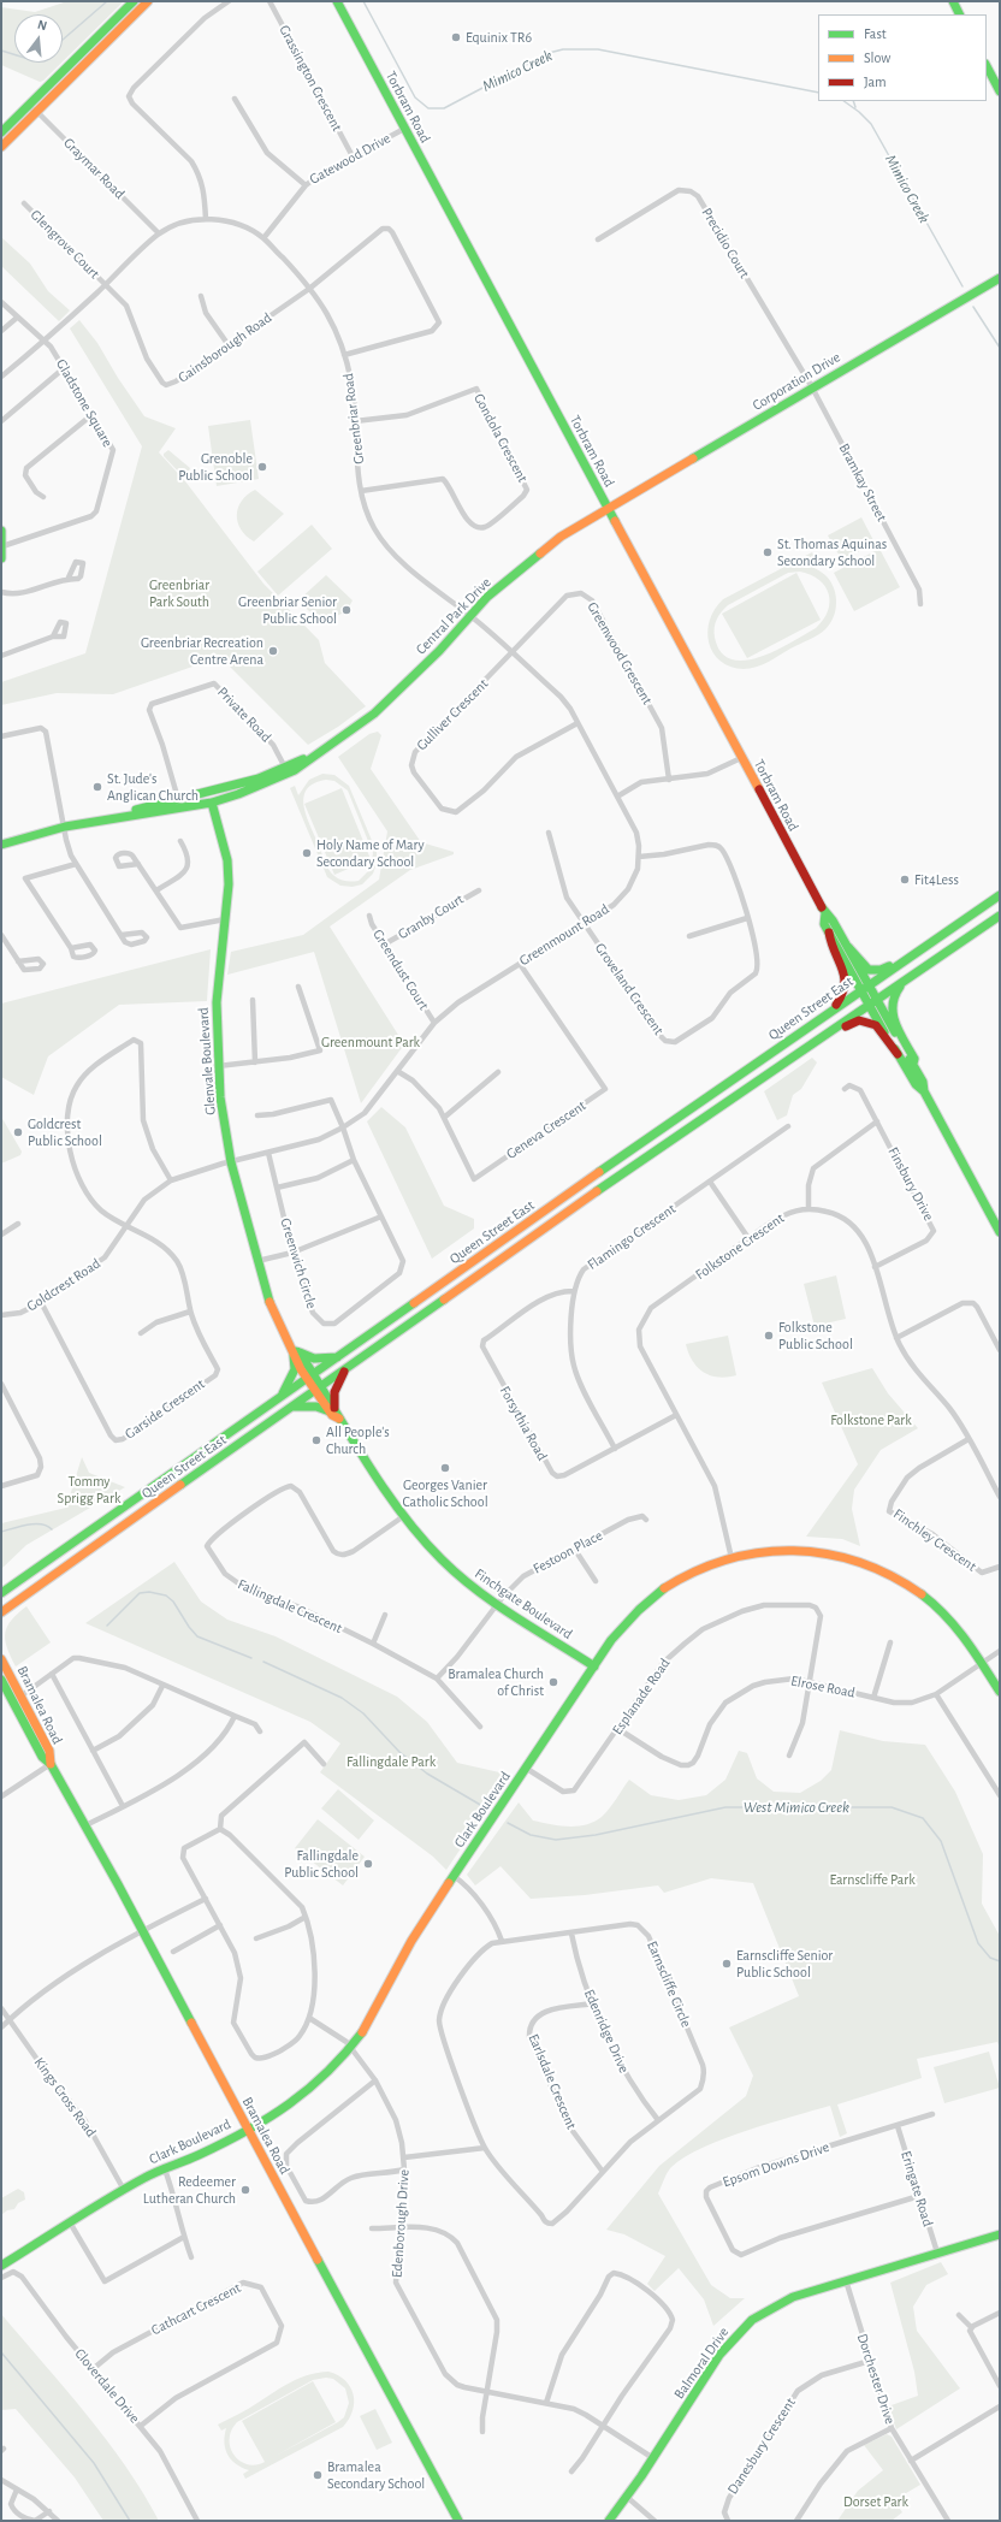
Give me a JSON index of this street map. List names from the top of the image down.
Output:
{
  "streets": {
    "main road": [
      "Torbram Road",
      "Corporation Drive",
      "Central Park Drive",
      "Queen Street East",
      "Glenvale Boulevard",
      "Finchgate Boulevard",
      "Bramalea Road",
      "Clark Boulevard",
      "Balmoral Drive"
    ],
    "street": [
      "Grassington Crescent",
      "Gatewood Drive",
      "Graymar Road",
      "Precidio Court",
      "Glengrove Court",
      "Gainsborough Road",
      "Gladstone Square",
      "Greenbriar Road",
      "Gondola Crescent",
      "Bramkay Street",
      "Greenwood Crescent",
      "Private Road",
      "Gulliver Crescent",
      "Granby Court",
      "Greenmount Road",
      "Greendust Court",
      "Groveland Crescent",
      "Geneva Crescent",
      "Finsbury Drive",
      "Flamingo Crescent",
      "Folkstone Crescent",
      "Greenwich Circle",
      "Goldcrest Road",
      "Garside Crescent",
      "Forsythia Road",
      "Finchley Crescent",
      "Festoon Place",
      "Fallingdale Crescent",
      "Elrose Road",
      "Esplanade Road",
      "Earnscliffe Circle",
      "Edenridge Drive",
      "Earlsdale Crescent",
      "Kings Cross Road",
      "Epsom Downs Drive",
      "Eringate Road",
      "Edenborough Drive",
      "Cathcart Crescent",
      "Dorchester Drive",
      "Cloverdale Drive",
      "Danesbury Crescent"
    ]
  },
  "crossings": [
    ["Grassington Crescent", "Gatewood Drive"],
    ["Torbram Road", "Gatewood Drive"],
    ["Torbram Road", "Corporation Drive"],
    ["Torbram Road", "Central Park Drive"],
    ["Torbram Road", "Queen Street East"],
    ["Gatewood Drive", "Greenbriar Road"],
    ["Graymar Road", "Greenbriar Road"],
    ["Precidio Court", "Corporation Drive"],
    ["Precidio Court", "Bramkay Street"],
    ["Glengrove Court", "Gainsborough Road"],
    ["Glengrove Court", "Greenbriar Road"],
    ["Gainsborough Road", "Greenbriar Road"],
    ["Corporation Drive", "Bramkay Street"],
    ["Corporation Drive", "Central Park Drive"],
    ["Gladstone Square", "Greenbriar Road"],
    ["Greenbriar Road", "Gondola Crescent"],
    ["Greenbriar Road", "Central Park Drive"],
    ["Greenbriar Road", "Greenmount Road"],
    ["Central Park Drive", "Private Road"],
    ["Central Park Drive", "Greenmount Road"],
    ["Central Park Drive", "Glenvale Boulevard"],
    ["Greenwood Crescent", "Gulliver Crescent"],
    ["Greenwood Crescent", "Greenmount Road"],
    ["Gulliver Crescent", "Greenmount Road"],
    ["Granby Court", "Greendust Court"],
    ["Greenmount Road", "Greendust Court"],
    ["Greenmount Road", "Groveland Crescent"],
    ["Greenmount Road", "Glenvale Boulevard"],
    ["Greenmount Road", "Geneva Crescent"],
    ["Greenmount Road", "Greenwich Circle"],
    ["Greenmount Road", "Goldcrest Road"],
    ["Queen Street East", "Glenvale Boulevard"],
    ["Queen Street East", "Finchgate Boulevard"],
    ["Glenvale Boulevard", "Goldcrest Road"],
    ["Glenvale Boulevard", "Finchgate Boulevard"],
    ["Finsbury Drive", "Folkstone Crescent"],
    ["Flamingo Crescent", "Forsythia Road"],
    ["Folkstone Crescent", "Forsythia Road"],
    ["Folkstone Crescent", "Finchley Crescent"],
    ["Folkstone Crescent", "Clark Boulevard"],
    ["Goldcrest Road", "Garside Crescent"],
    ["Festoon Place", "Finchgate Boulevard"],
    ["Finchgate Boulevard", "Fallingdale Crescent"],
    ["Finchgate Boulevard", "Clark Boulevard"],
    ["Elrose Road", "Esplanade Road"],
    ["Elrose Road", "Clark Boulevard"],
    ["Esplanade Road", "Clark Boulevard"],
    ["Bramalea Road", "Clark Boulevard"],
    ["Clark Boulevard", "Kings Cross Road"],
    ["Clark Boulevard", "Edenborough Drive"],
    ["Earnscliffe Circle", "Edenridge Drive"],
    ["Earnscliffe Circle", "Earlsdale Crescent"],
    ["Edenridge Drive", "Earlsdale Crescent"],
    ["Epsom Downs Drive", "Eringate Road"],
    ["Eringate Road", "Balmoral Drive"],
    ["Edenborough Drive", "Balmoral Drive"],
    ["Cathcart Crescent", "Cloverdale Drive"],
    ["Balmoral Drive", "Dorchester Drive"],
    ["Dorchester Drive", "Danesbury Crescent"]
  ],
  "water": ["Mimico Creek", "West Mimico Creek"],
  "parks": [
    "Greenbriar Park South",
    "Greenmount Park",
    "Folkstone Park",
    "Tommy Sprigg Park",
    "Fallingdale Park",
    "Earnscliffe Park",
    "Dorset Park"
  ],
  "places": [
    "Equinix TR6",
    "Grenoble Public School",
    "St. Thomas Aquinas Secondary School",
    "Greenbriar Senior Public School",
    "Greenbriar Recreation Centre Arena",
    "St. Jude's Anglican Church",
    "Holy Name of Mary Secondary School",
    "Fit4Less",
    "Goldcrest Public School",
    "Folkstone Public School",
    "All People's Church",
    "Georges Vanier Catholic School",
    "Bramalea Church of Christ",
    "Fallingdale Public School",
    "Earnscliffe Senior Public School",
    "Redeemer Lutheran Church",
    "Bramalea Secondary School"
  ],
  "legend": ["Fast", "Slow", "Jam"],
  "north": "top"
}
